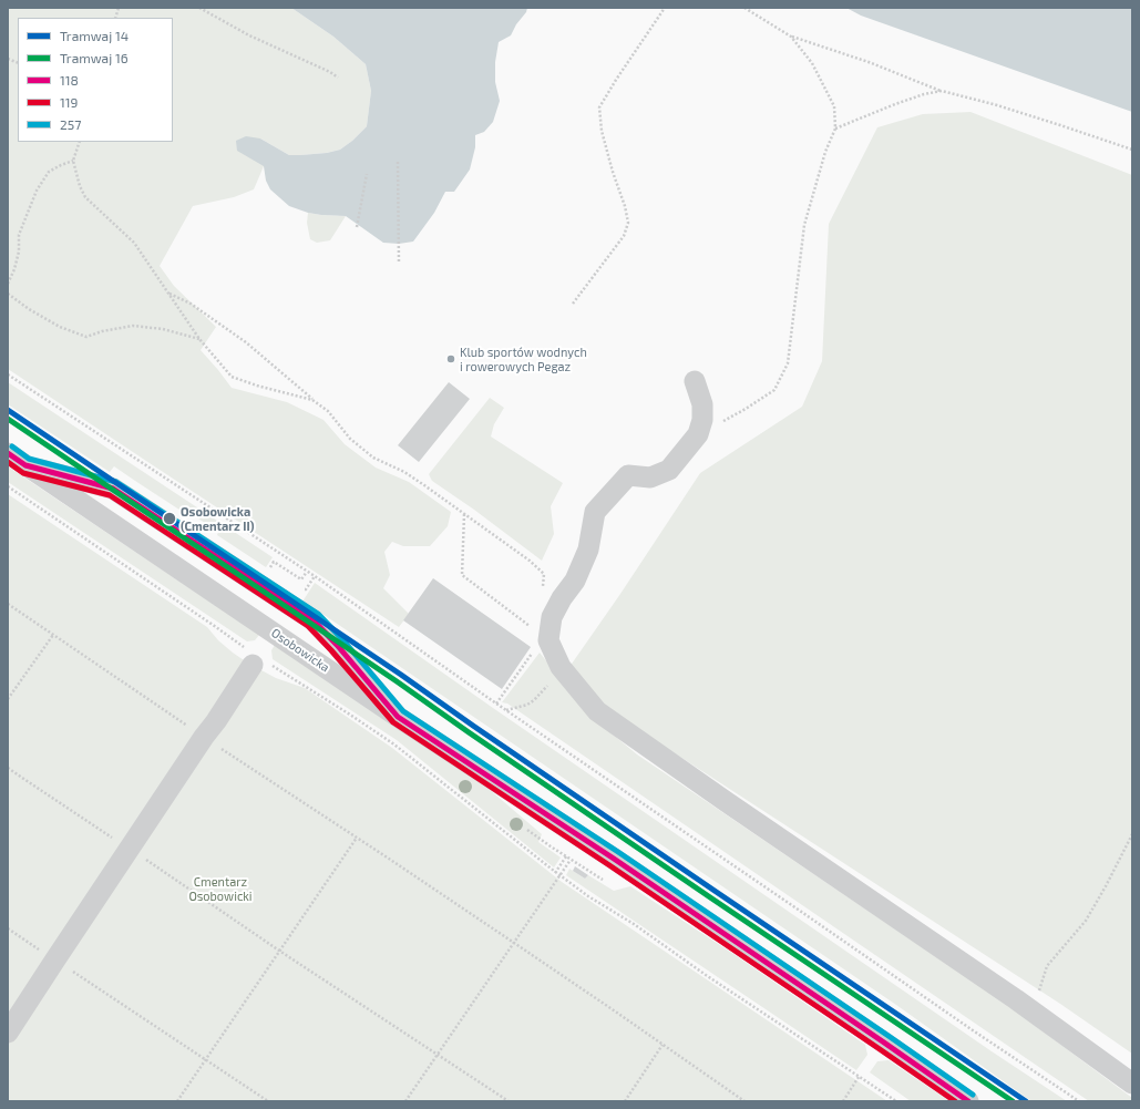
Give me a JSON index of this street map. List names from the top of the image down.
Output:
{
  "streets": {
    "street": ["Osobowicka"]
  },
  "parks": ["Cmentarz Osobowicki"],
  "places": ["Klub sportów wodnych i rowerowych Pegaz", "Osobowicka (Cmentarz II)"],
  "lines": [
    "tram line 14",
    "tram line 16",
    "transit line 257",
    "transit line 118",
    "transit line 119"
  ],
  "legend": [
    "Tramwaj 14",
    "Tramwaj 16",
    "118",
    "119",
    "257"
  ]
}
